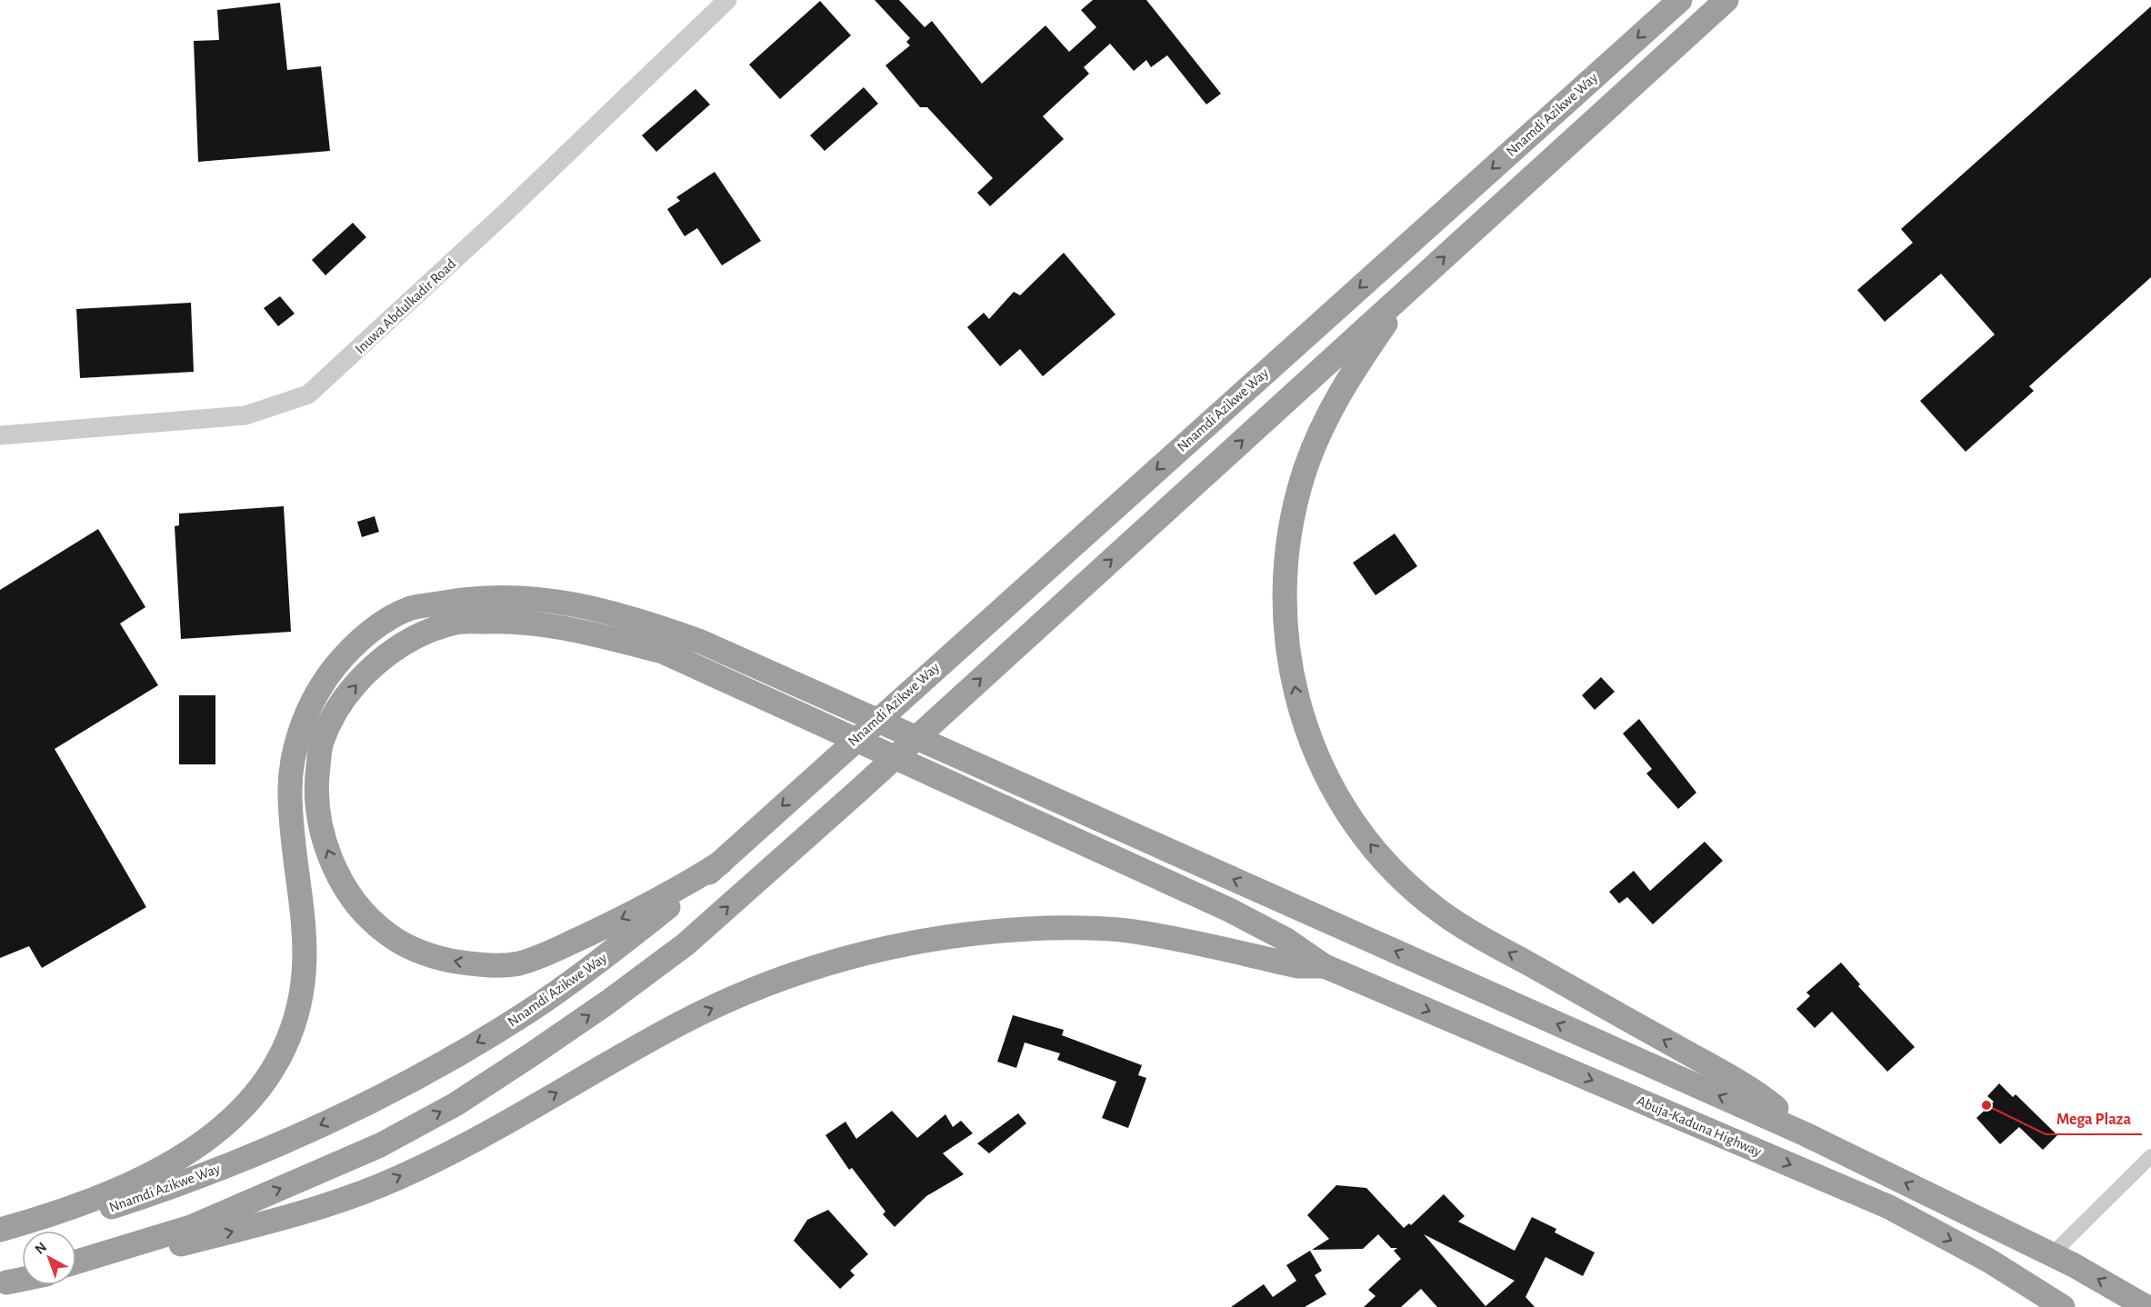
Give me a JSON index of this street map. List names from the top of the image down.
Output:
{
  "streets": {
    "highway": ["Nnamdi Azikwe Way", "Abuja-Kaduna Highway"],
    "street": ["Inuwa Abdulkadir Road"]
  },
  "places": ["Mega Plaza"],
  "north": "top left"
}
